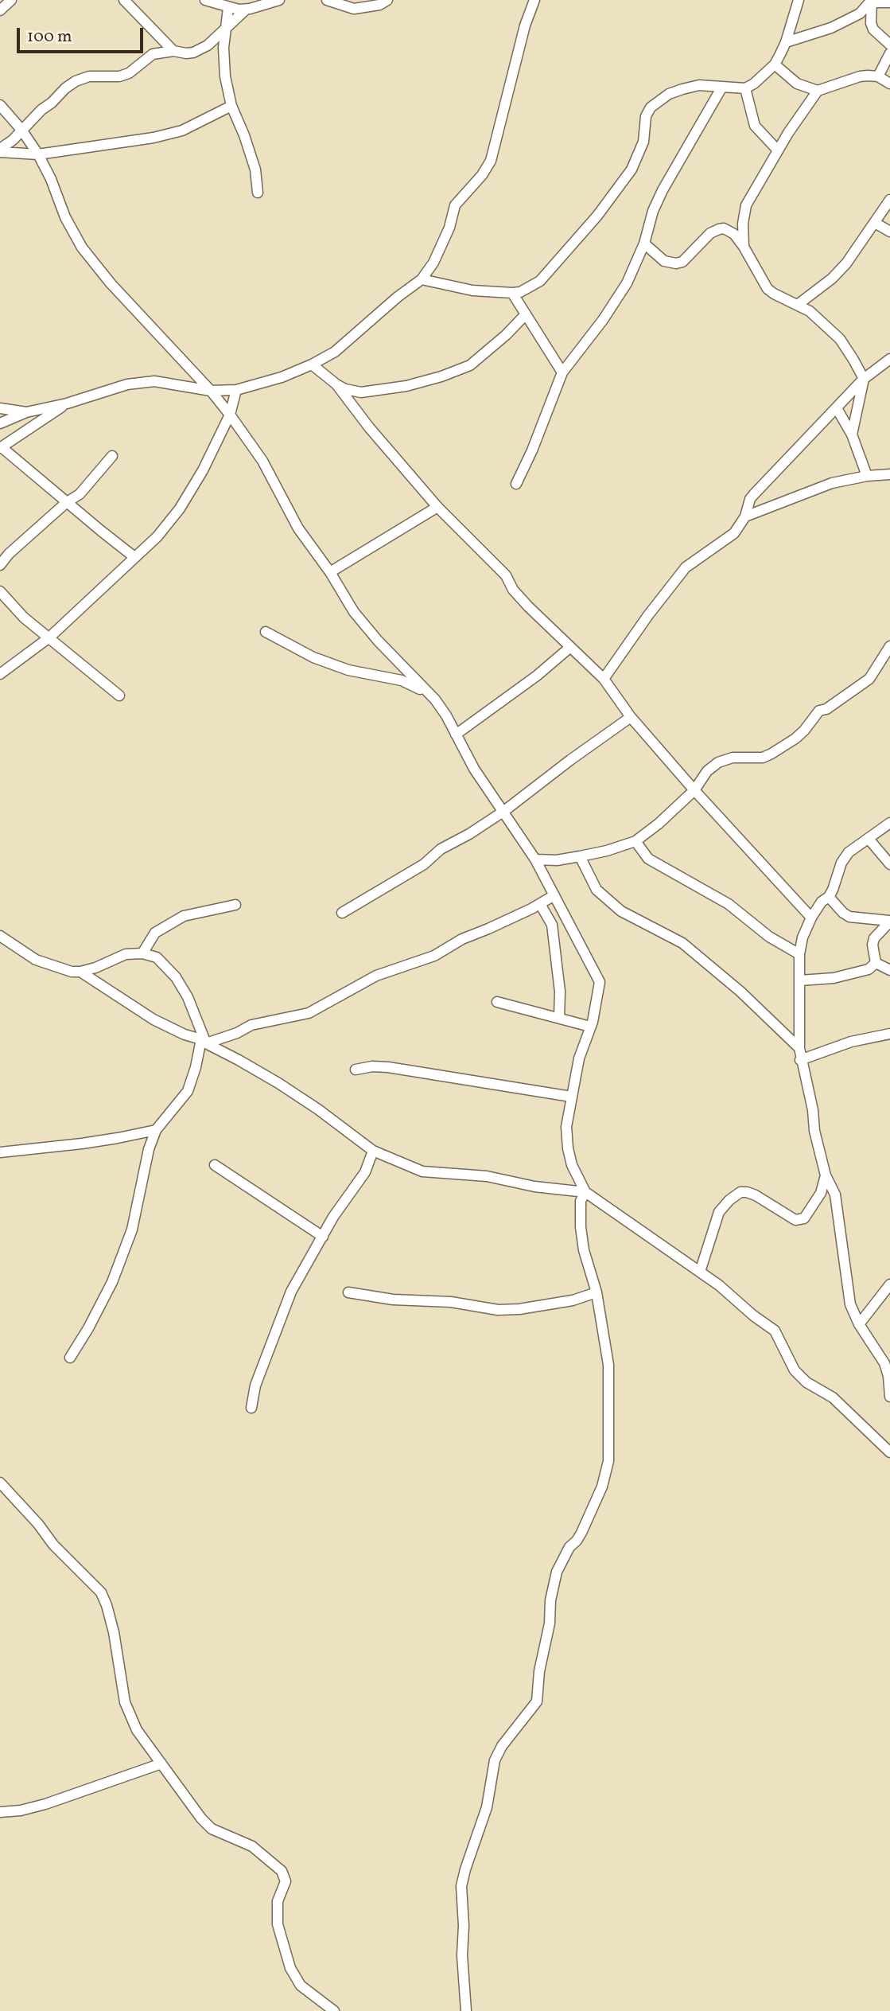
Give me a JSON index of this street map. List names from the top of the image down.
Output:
{
  "scale_bar": "100 m"
}
